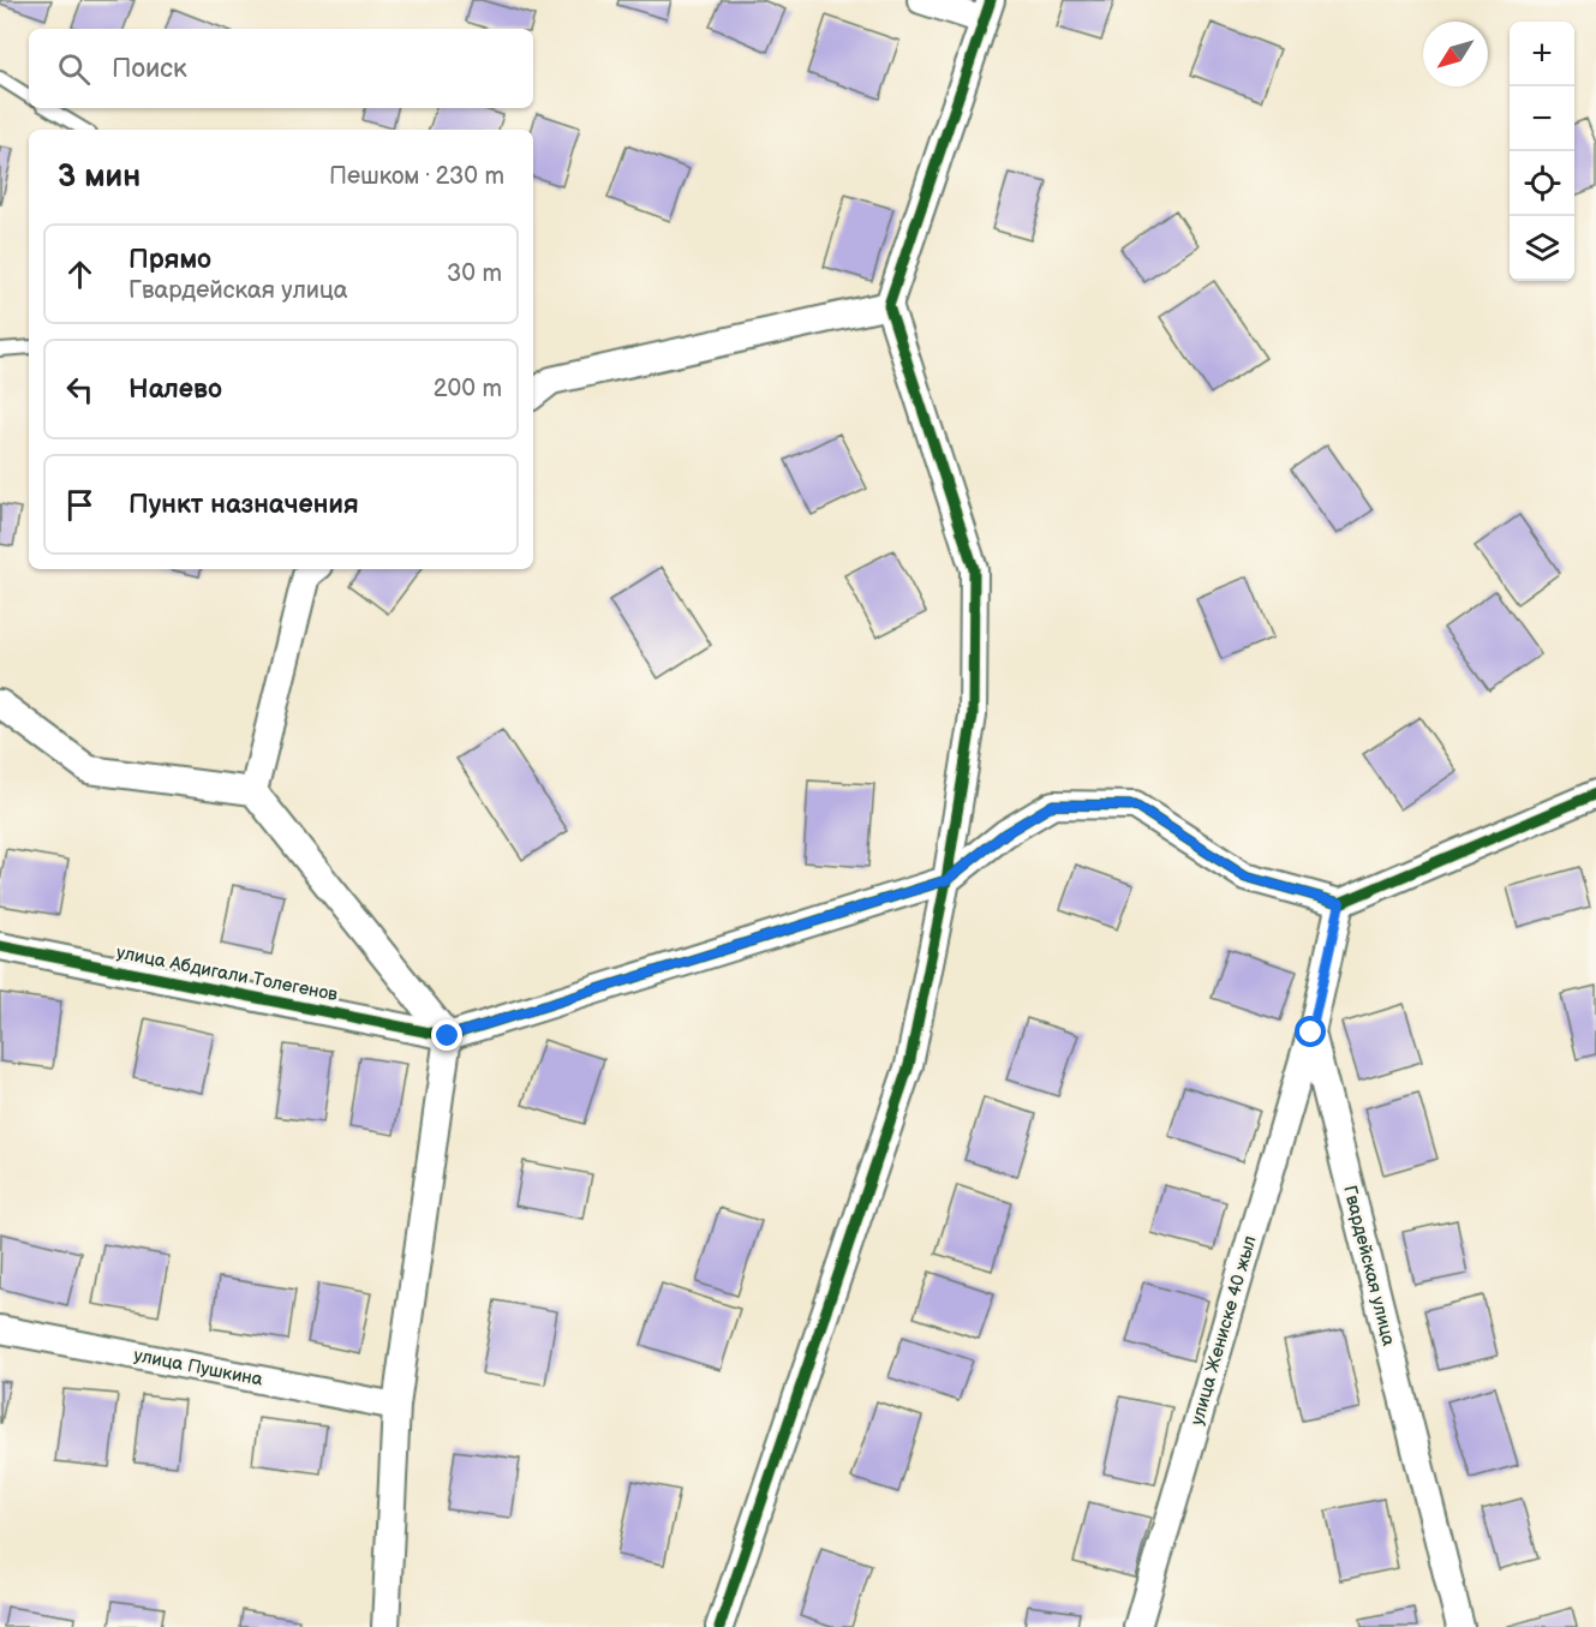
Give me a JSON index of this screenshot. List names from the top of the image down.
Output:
{
  "streets": {
    "street": [
      "улица Абдигали Толегенов",
      "Гвардейская улица",
      "улица Жениске 40 жыл",
      "улица Пушкина"
    ]
  },
  "crossings": [
    ["Гвардейская улица", "улица Жениске 40 жыл"]
  ],
  "north": "bottom left",
  "page": {
    "map_buttons": ["+", "−"],
    "search": "Поиск",
    "heading": ["3 мин", "Пешком · 230 m"],
    "list": [
      ["Прямо", "Гвардейская улица", "30 m"],
      ["Налево", "200 m"],
      "Пункт назначения"
    ]
  }
}
